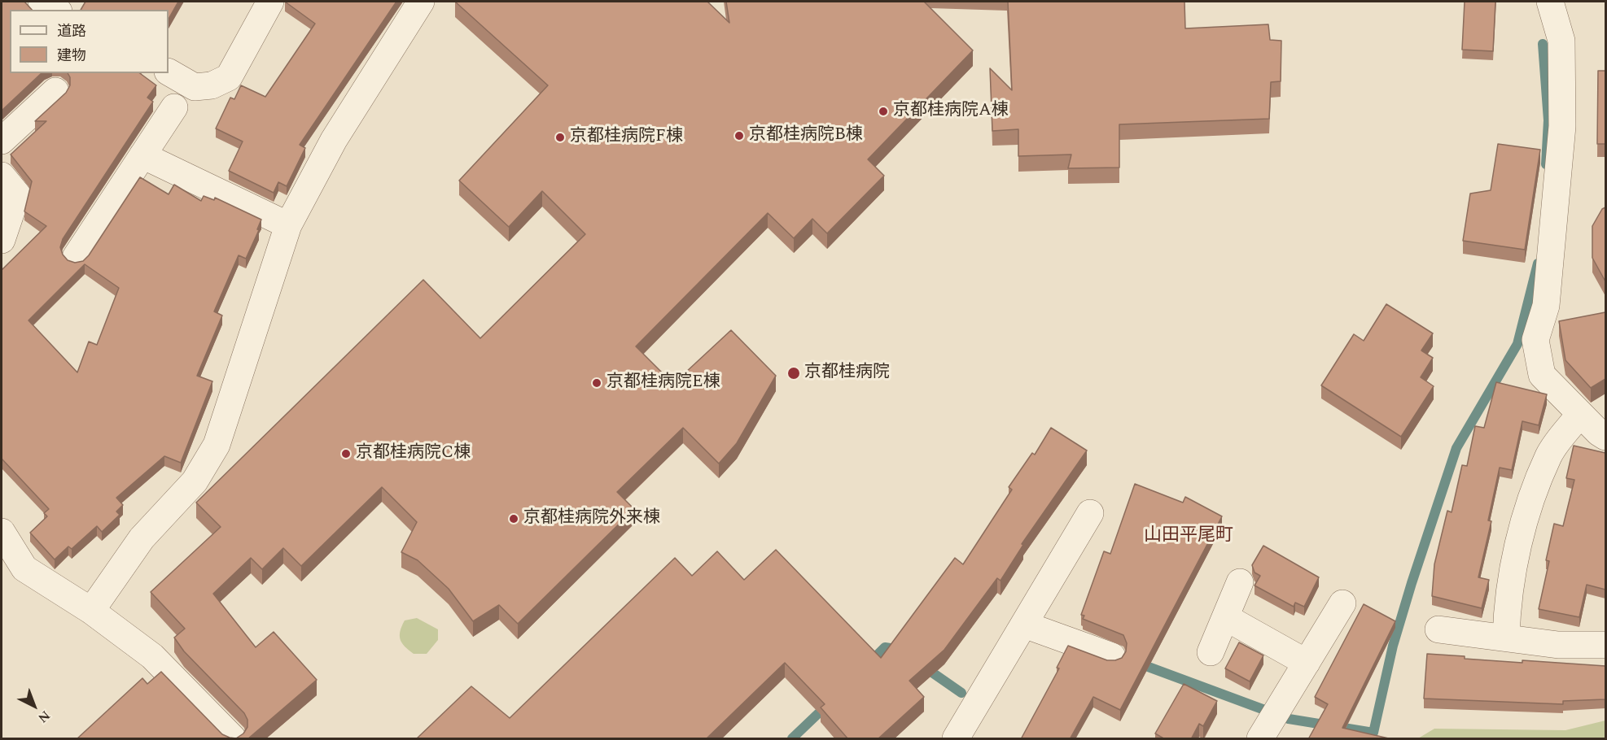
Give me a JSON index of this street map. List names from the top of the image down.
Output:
{
  "districts": ["山田平尾町"],
  "places": [
    "京都桂病院A棟",
    "京都桂病院B棟",
    "京都桂病院F棟",
    "京都桂病院",
    "京都桂病院E棟",
    "京都桂病院C棟",
    "京都桂病院外来棟"
  ],
  "legend": ["道路", "建物"],
  "north": "bottom right"
}
